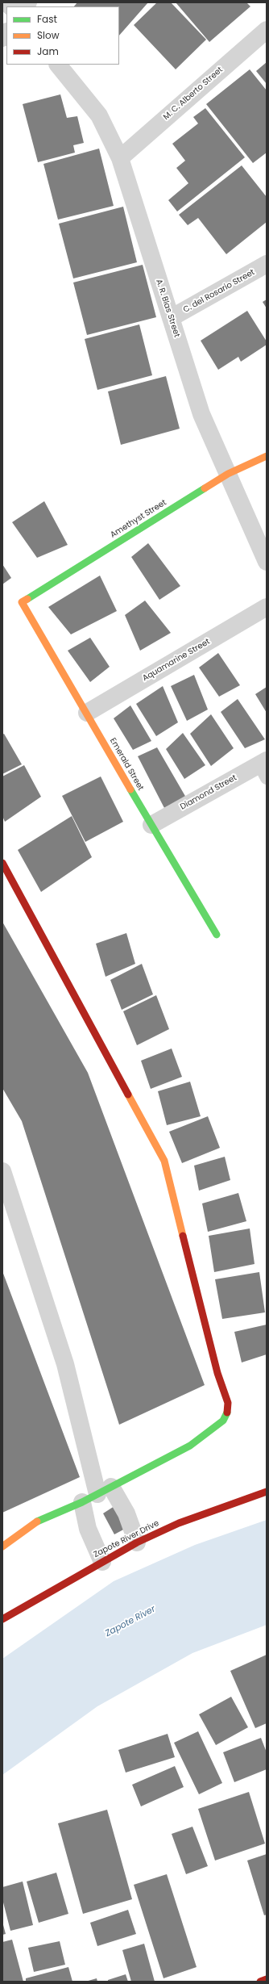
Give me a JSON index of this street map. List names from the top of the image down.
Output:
{
  "streets": {
    "street": [
      "M. C. Alberto Street",
      "C. del Rosario Street",
      "A. R. Blas Street",
      "Amethyst Street",
      "Aquamarine Street",
      "Emerald Street",
      "Diamond Street",
      "Zapote River Drive"
    ]
  },
  "crossings": [
    ["M. C. Alberto Street", "A. R. Blas Street"],
    ["C. del Rosario Street", "A. R. Blas Street"],
    ["A. R. Blas Street", "Amethyst Street"],
    ["Amethyst Street", "Emerald Street"],
    ["Aquamarine Street", "Emerald Street"],
    ["Emerald Street", "Diamond Street"]
  ],
  "water": ["Zapote River"],
  "legend": ["Fast", "Slow", "Jam"]
}
